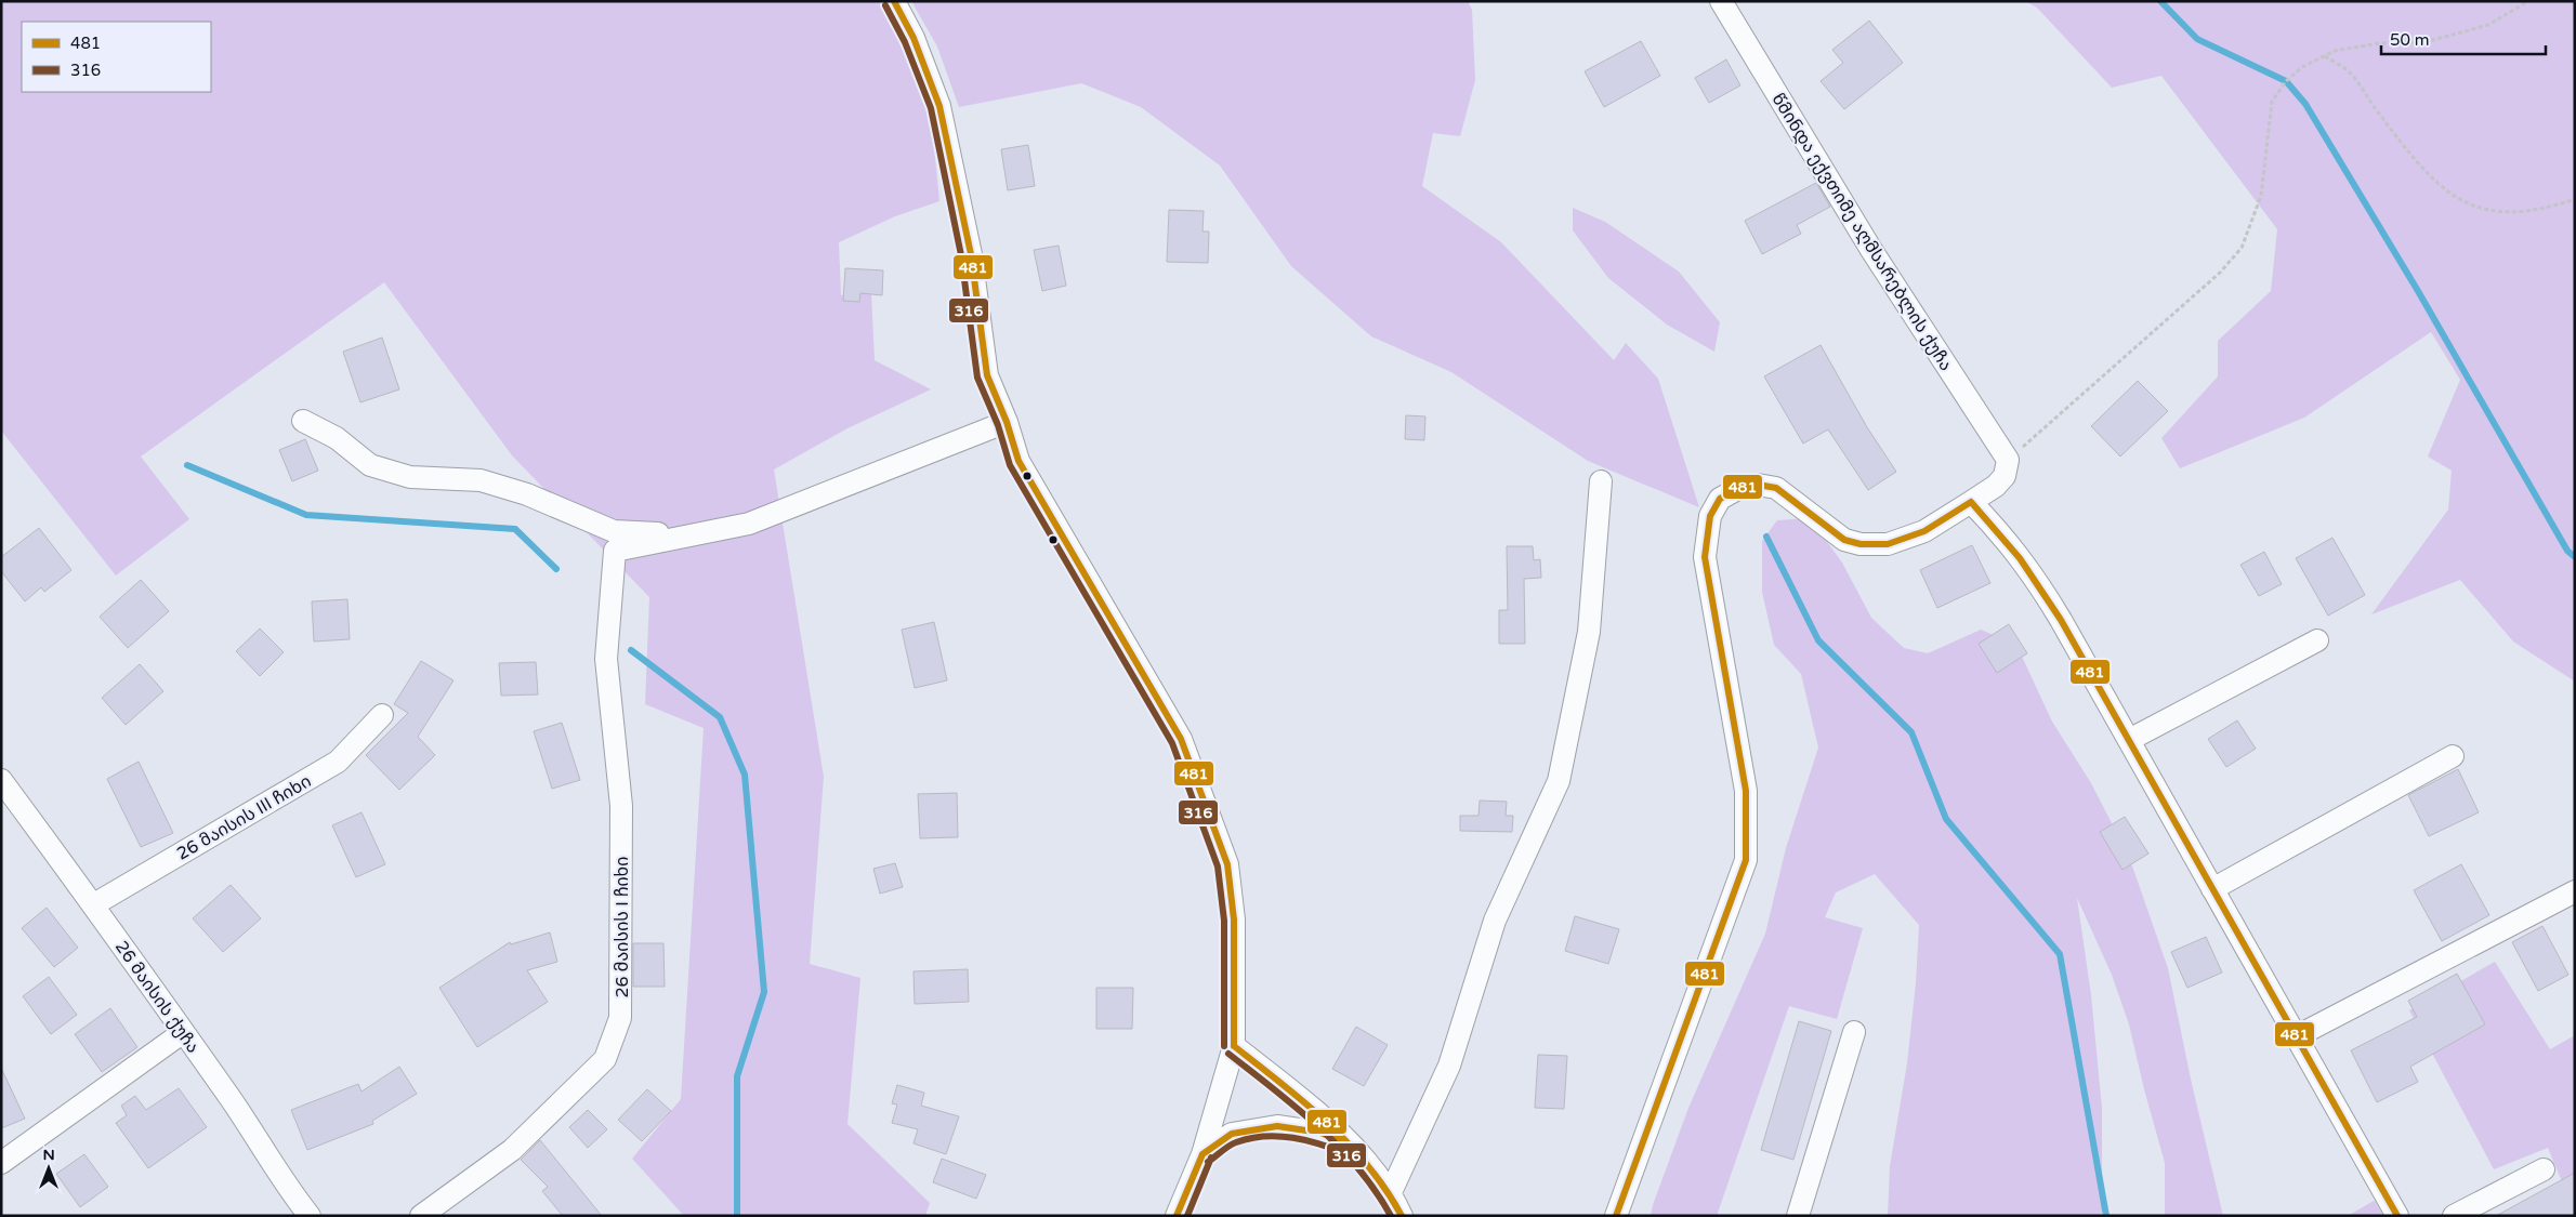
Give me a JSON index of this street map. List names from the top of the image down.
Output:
{
  "streets": {
    "street": [
      "წმინდა ექვთიმე აღმსარებლის ქუჩა",
      "26 მაისის III ჩიხი",
      "26 მაისის I ჩიხი",
      "26 მაისის ქუჩა"
    ]
  },
  "crossings": [
    ["26 მაისის III ჩიხი", "26 მაისის ქუჩა"]
  ],
  "lines": ["transit line 481", "transit line 316"],
  "legend": ["481", "316"],
  "scale_bar": "50 m",
  "north": "top"
}
